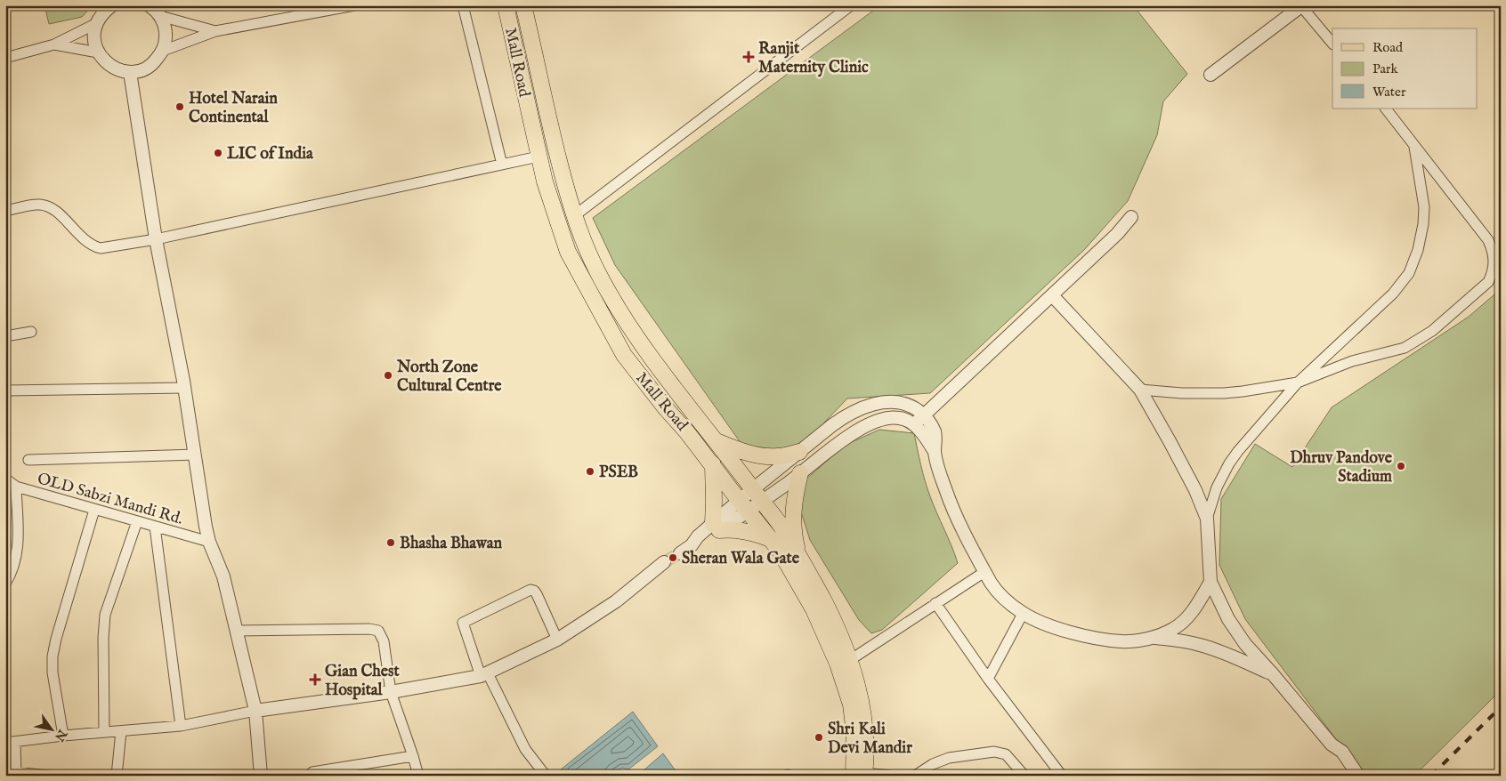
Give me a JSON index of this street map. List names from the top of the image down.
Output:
{
  "streets": {
    "main road": ["Mall Road"],
    "street": ["OLD Sabzi Mandi Rd."]
  },
  "places": {
    "health": ["Ranjit Maternity Clinic", "Gian Chest Hospital"],
    "other": [
      "Hotel Narain Continental",
      "LIC of India",
      "North Zone Cultural Centre",
      "Dhruv Pandove Stadium",
      "PSEB",
      "Bhasha Bhawan",
      "Sheran Wala Gate",
      "Shri Kali Devi Mandir"
    ]
  },
  "legend": ["Road", "Park", "Water"],
  "north": "bottom right"
}
